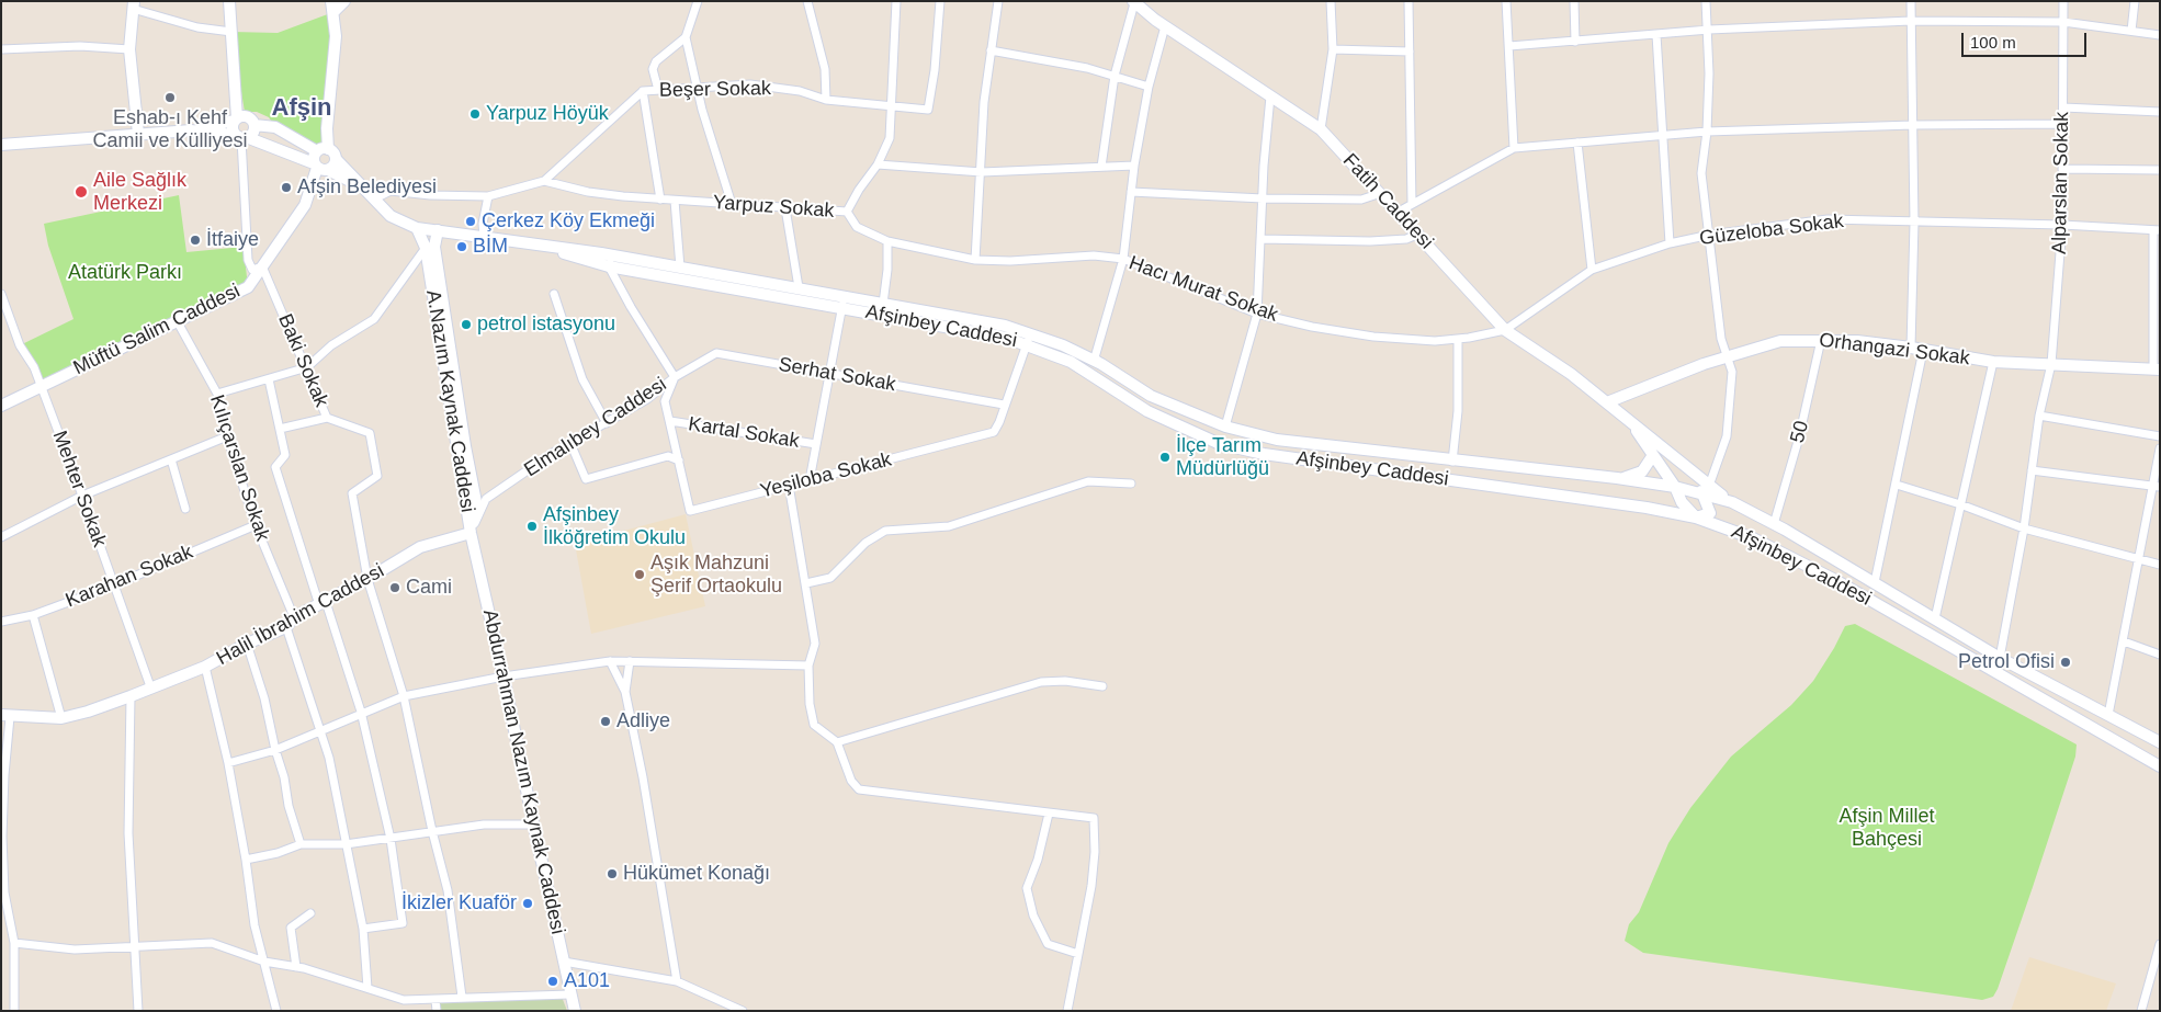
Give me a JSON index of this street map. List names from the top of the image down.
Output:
{
  "streets": {
    "main road": [
      "Fatih Caddesi",
      "Afşinbey Caddesi",
      "Müftü Salim Caddesi",
      "Orhangazi Sokak",
      "A.Nazım Kaynak Caddesi",
      "Halil İbrahim Caddesi",
      "Abdurrahman Nazım Kaynak Caddesi"
    ],
    "street": [
      "Beşer Sokak",
      "Alparslan Sokak",
      "Yarpuz Sokak",
      "Güzeloba Sokak",
      "Hacı Murat Sokak",
      "Baki Sokak",
      "Serhat Sokak",
      "Elmalıbey Caddesi",
      "50",
      "Kartal Sokak",
      "Kılıçarslan Sokak",
      "Yeşiloba Sokak",
      "Mehter Sokak",
      "Karahan Sokak"
    ]
  },
  "crossings": [
    ["Beşer Sokak", "Yarpuz Sokak"],
    ["Beşer Sokak", "Afşinbey Caddesi"],
    ["Alparslan Sokak", "Güzeloba Sokak"],
    ["Alparslan Sokak", "Afşinbey Caddesi"],
    ["Alparslan Sokak", "Orhangazi Sokak"],
    ["Fatih Caddesi", "Güzeloba Sokak"],
    ["Fatih Caddesi", "Hacı Murat Sokak"],
    ["Fatih Caddesi", "Orhangazi Sokak"],
    ["Yarpuz Sokak", "Hacı Murat Sokak"],
    ["Güzeloba Sokak", "Hacı Murat Sokak"],
    ["Afşinbey Caddesi", "A.Nazım Kaynak Caddesi"],
    ["Afşinbey Caddesi", "Elmalıbey Caddesi"],
    ["Afşinbey Caddesi", "50"],
    ["Afşinbey Caddesi", "Yeşiloba Sokak"],
    ["Müftü Salim Caddesi", "Baki Sokak"],
    ["Müftü Salim Caddesi", "Kılıçarslan Sokak"],
    ["Müftü Salim Caddesi", "Mehter Sokak"],
    ["Orhangazi Sokak", "50"],
    ["Baki Sokak", "Halil İbrahim Caddesi"],
    ["Serhat Sokak", "Elmalıbey Caddesi"],
    ["Serhat Sokak", "Yeşiloba Sokak"],
    ["A.Nazım Kaynak Caddesi", "Elmalıbey Caddesi"],
    ["A.Nazım Kaynak Caddesi", "Halil İbrahim Caddesi"],
    ["A.Nazım Kaynak Caddesi", "Abdurrahman Nazım Kaynak Caddesi"],
    ["Elmalıbey Caddesi", "Halil İbrahim Caddesi"],
    ["Elmalıbey Caddesi", "Abdurrahman Nazım Kaynak Caddesi"],
    ["Kartal Sokak", "Yeşiloba Sokak"],
    ["Kılıçarslan Sokak", "Karahan Sokak"],
    ["Kılıçarslan Sokak", "Halil İbrahim Caddesi"],
    ["Mehter Sokak", "Karahan Sokak"],
    ["Mehter Sokak", "Halil İbrahim Caddesi"],
    ["Halil İbrahim Caddesi", "Abdurrahman Nazım Kaynak Caddesi"]
  ],
  "districts": ["Afşin"],
  "parks": ["Atatürk Parkı", "Afşin Millet Bahçesi"],
  "places": [
    "Eshab-ı Kehf Camii ve Külliyesi",
    "Yarpuz Höyük",
    "Afşin Belediyesi",
    "Aile Sağlık Merkezi",
    "Çerkez Köy Ekmeği",
    "İtfaiye",
    "BİM",
    "petrol istasyonu",
    "İlçe Tarım Müdürlüğü",
    "Afşinbey İlköğretim Okulu",
    "Aşık Mahzuni Şerif Ortaokulu",
    "Cami",
    "Petrol Ofisi",
    "Adliye",
    "Hükümet Konağı",
    "İkizler Kuaför",
    "A101"
  ],
  "scale_bar": "100 m"
}
